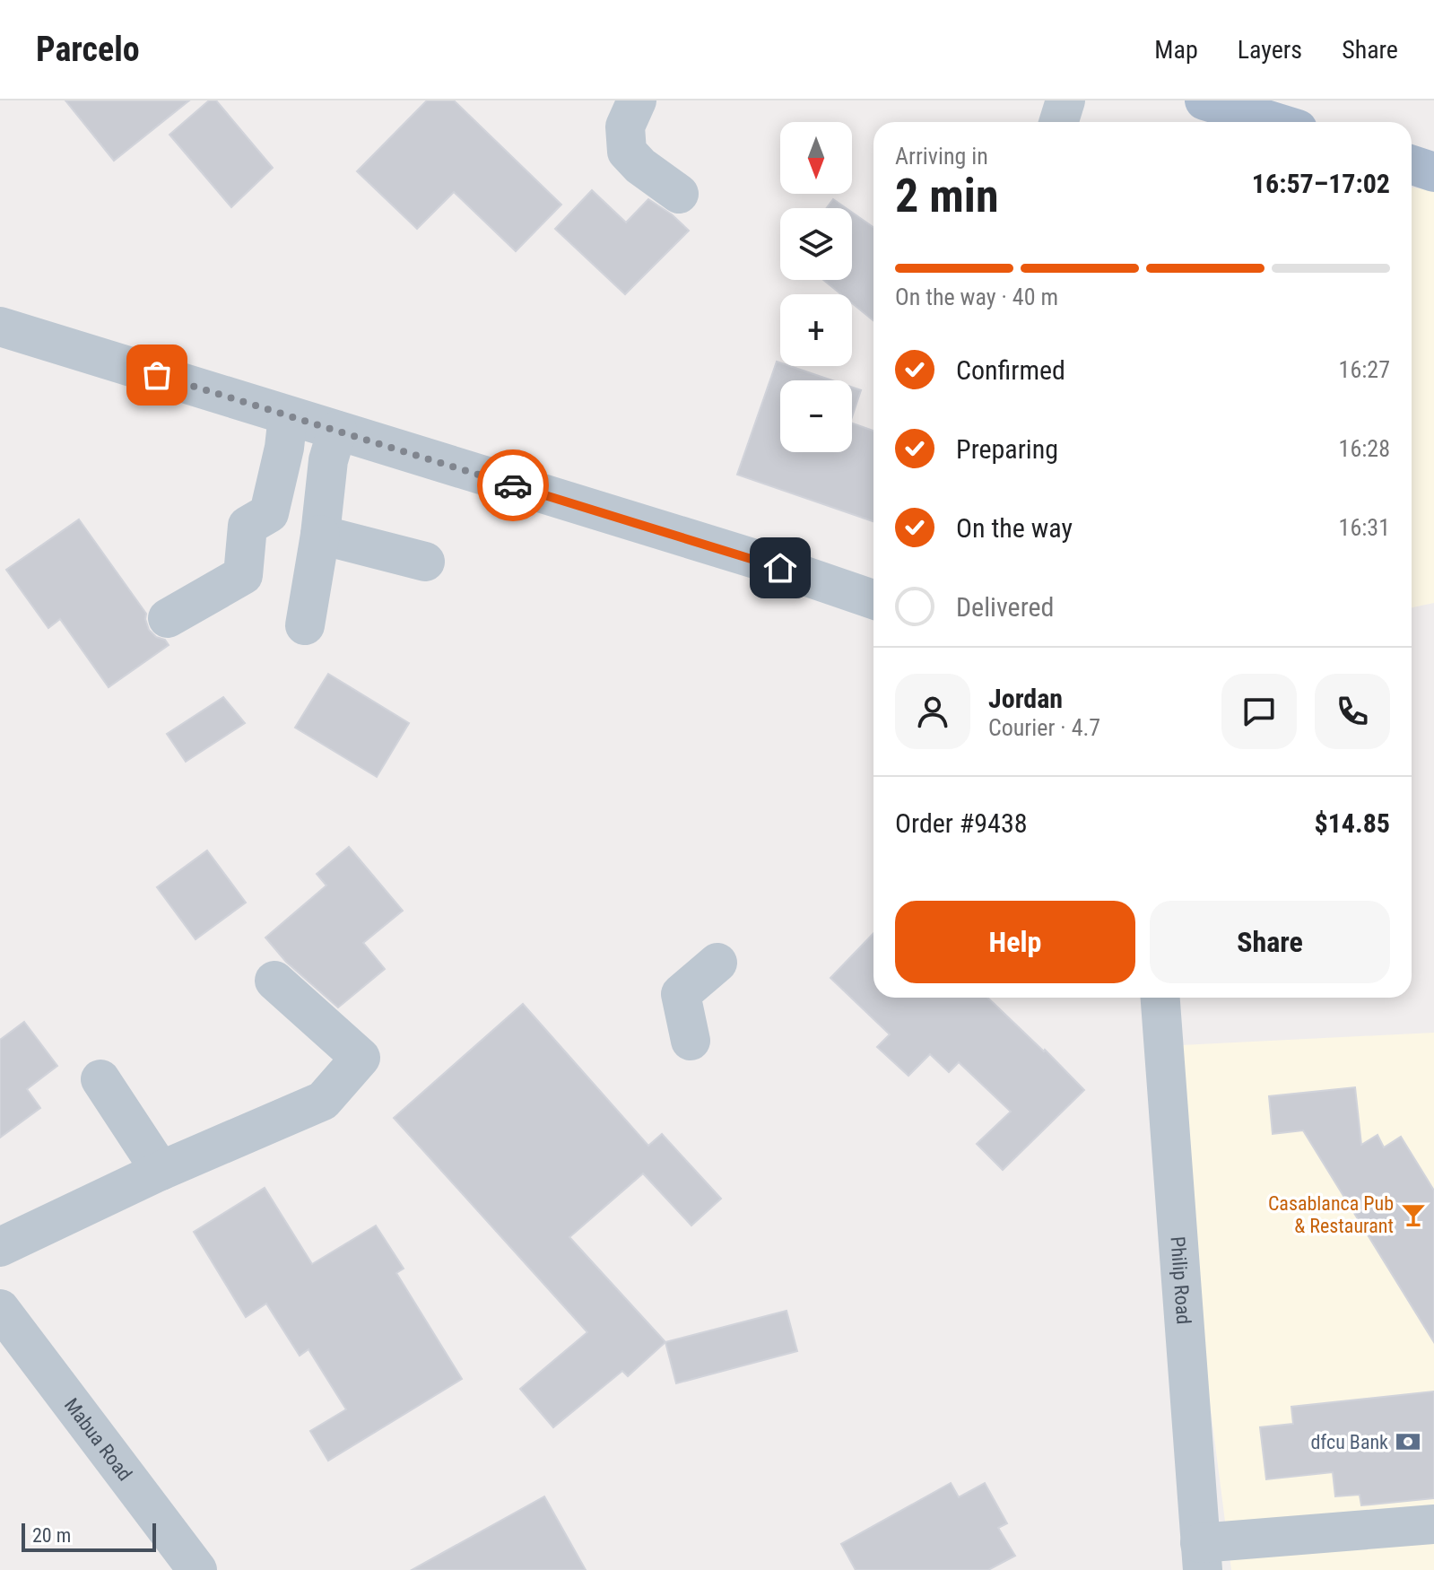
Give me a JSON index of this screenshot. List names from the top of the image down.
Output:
{
  "streets": {
    "street": ["Philip Road", "Mabua Road"]
  },
  "places": {
    "bar": ["Casablanca Pub & Restaurant"],
    "bank": ["dfcu Bank"]
  },
  "scale_bar": "20 m",
  "north": "bottom",
  "page": {
    "header": "Parcelo",
    "nav": ["Map", "Layers", "Share"],
    "map_buttons": ["+", "−"],
    "heading": ["2 min", "Arriving in", "16:57–17:02"],
    "panel": [
      "Jordan",
      "Courier · 4.7",
      "Order #9438",
      "$14.85"
    ],
    "bar": "On the way · 40 m",
    "list": [
      ["Confirmed", "16:27"],
      ["Preparing", "16:28"],
      ["On the way", "16:31"],
      "Delivered"
    ],
    "buttons": ["Help", "Share"],
    "scale": "20 m"
  }
}
